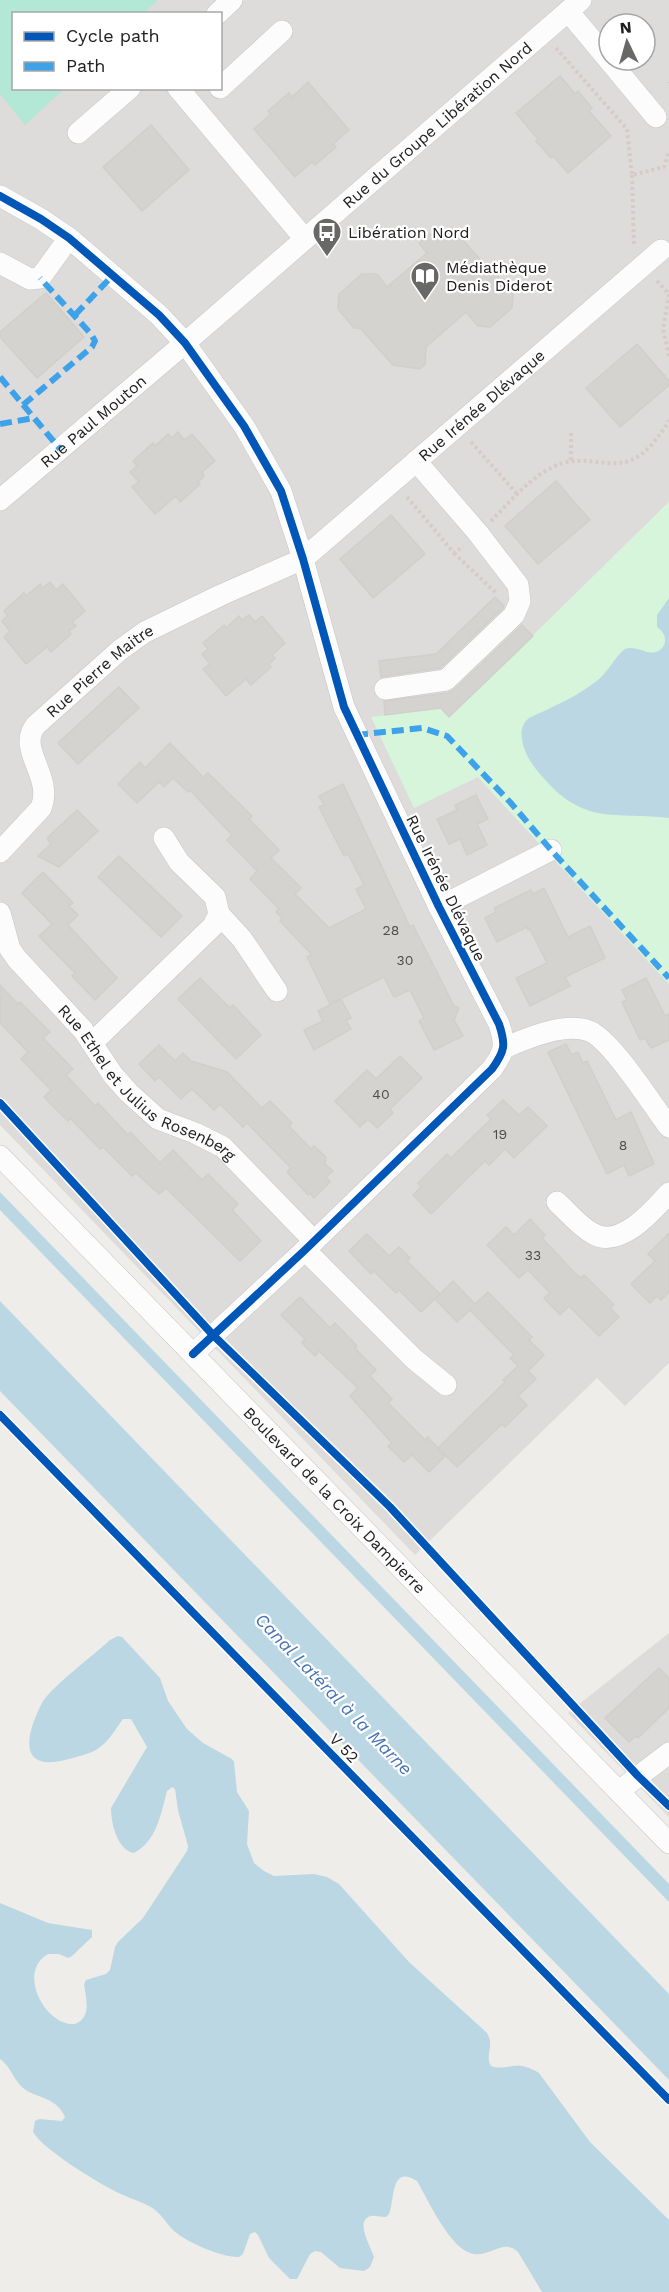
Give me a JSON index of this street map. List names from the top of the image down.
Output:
{
  "streets": {
    "street": [
      "Rue du Groupe Libération Nord",
      "Rue Irénée Dlévaque",
      "Rue Paul Mouton",
      "Rue Pierre Maitre",
      "Rue Ethel et Julius Rosenberg",
      "Boulevard de la Croix Dampierre"
    ],
    "cycle path": ["V 52"]
  },
  "crossings": [
    ["Rue du Groupe Libération Nord", "Rue Irénée Dlévaque"],
    ["Rue du Groupe Libération Nord", "Rue Paul Mouton"],
    ["Rue Irénée Dlévaque", "Rue Paul Mouton"],
    ["Rue Irénée Dlévaque", "Rue Pierre Maitre"]
  ],
  "water": ["Canal Latéral à la Marne"],
  "places": {
    "bus stop": ["Libération Nord"],
    "library": ["Médiathèque Denis Diderot"]
  },
  "house_numbers": [
    "28",
    "30",
    "40",
    "19",
    "8",
    "33"
  ],
  "legend": ["Cycle path", "Path"],
  "north": "top"
}
